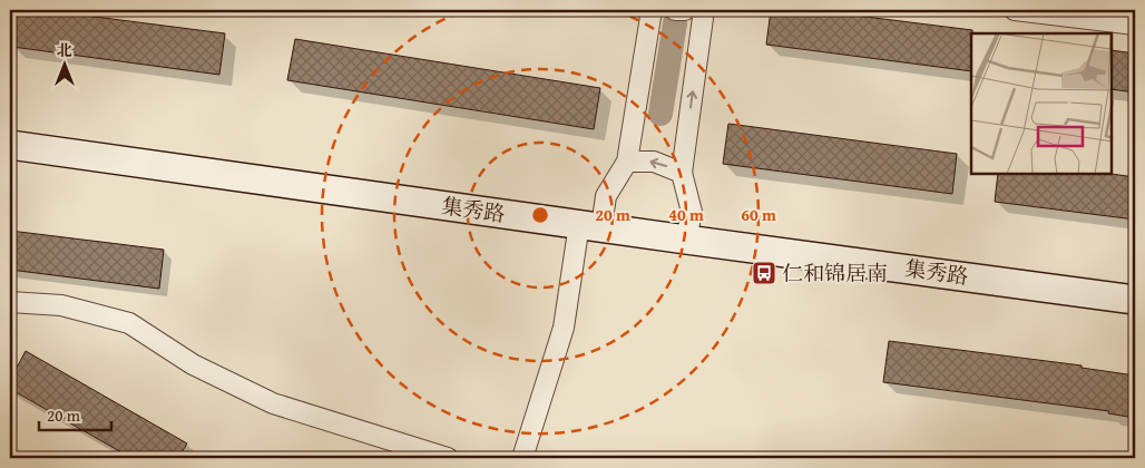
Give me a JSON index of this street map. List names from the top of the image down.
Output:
{
  "streets": {
    "street": ["集秀路"]
  },
  "places": {
    "bus stop": ["仁和锦居南"]
  },
  "scale_bar": "20 m",
  "north": "top",
  "rings": ["20 m", "40 m", "60 m"]
}
